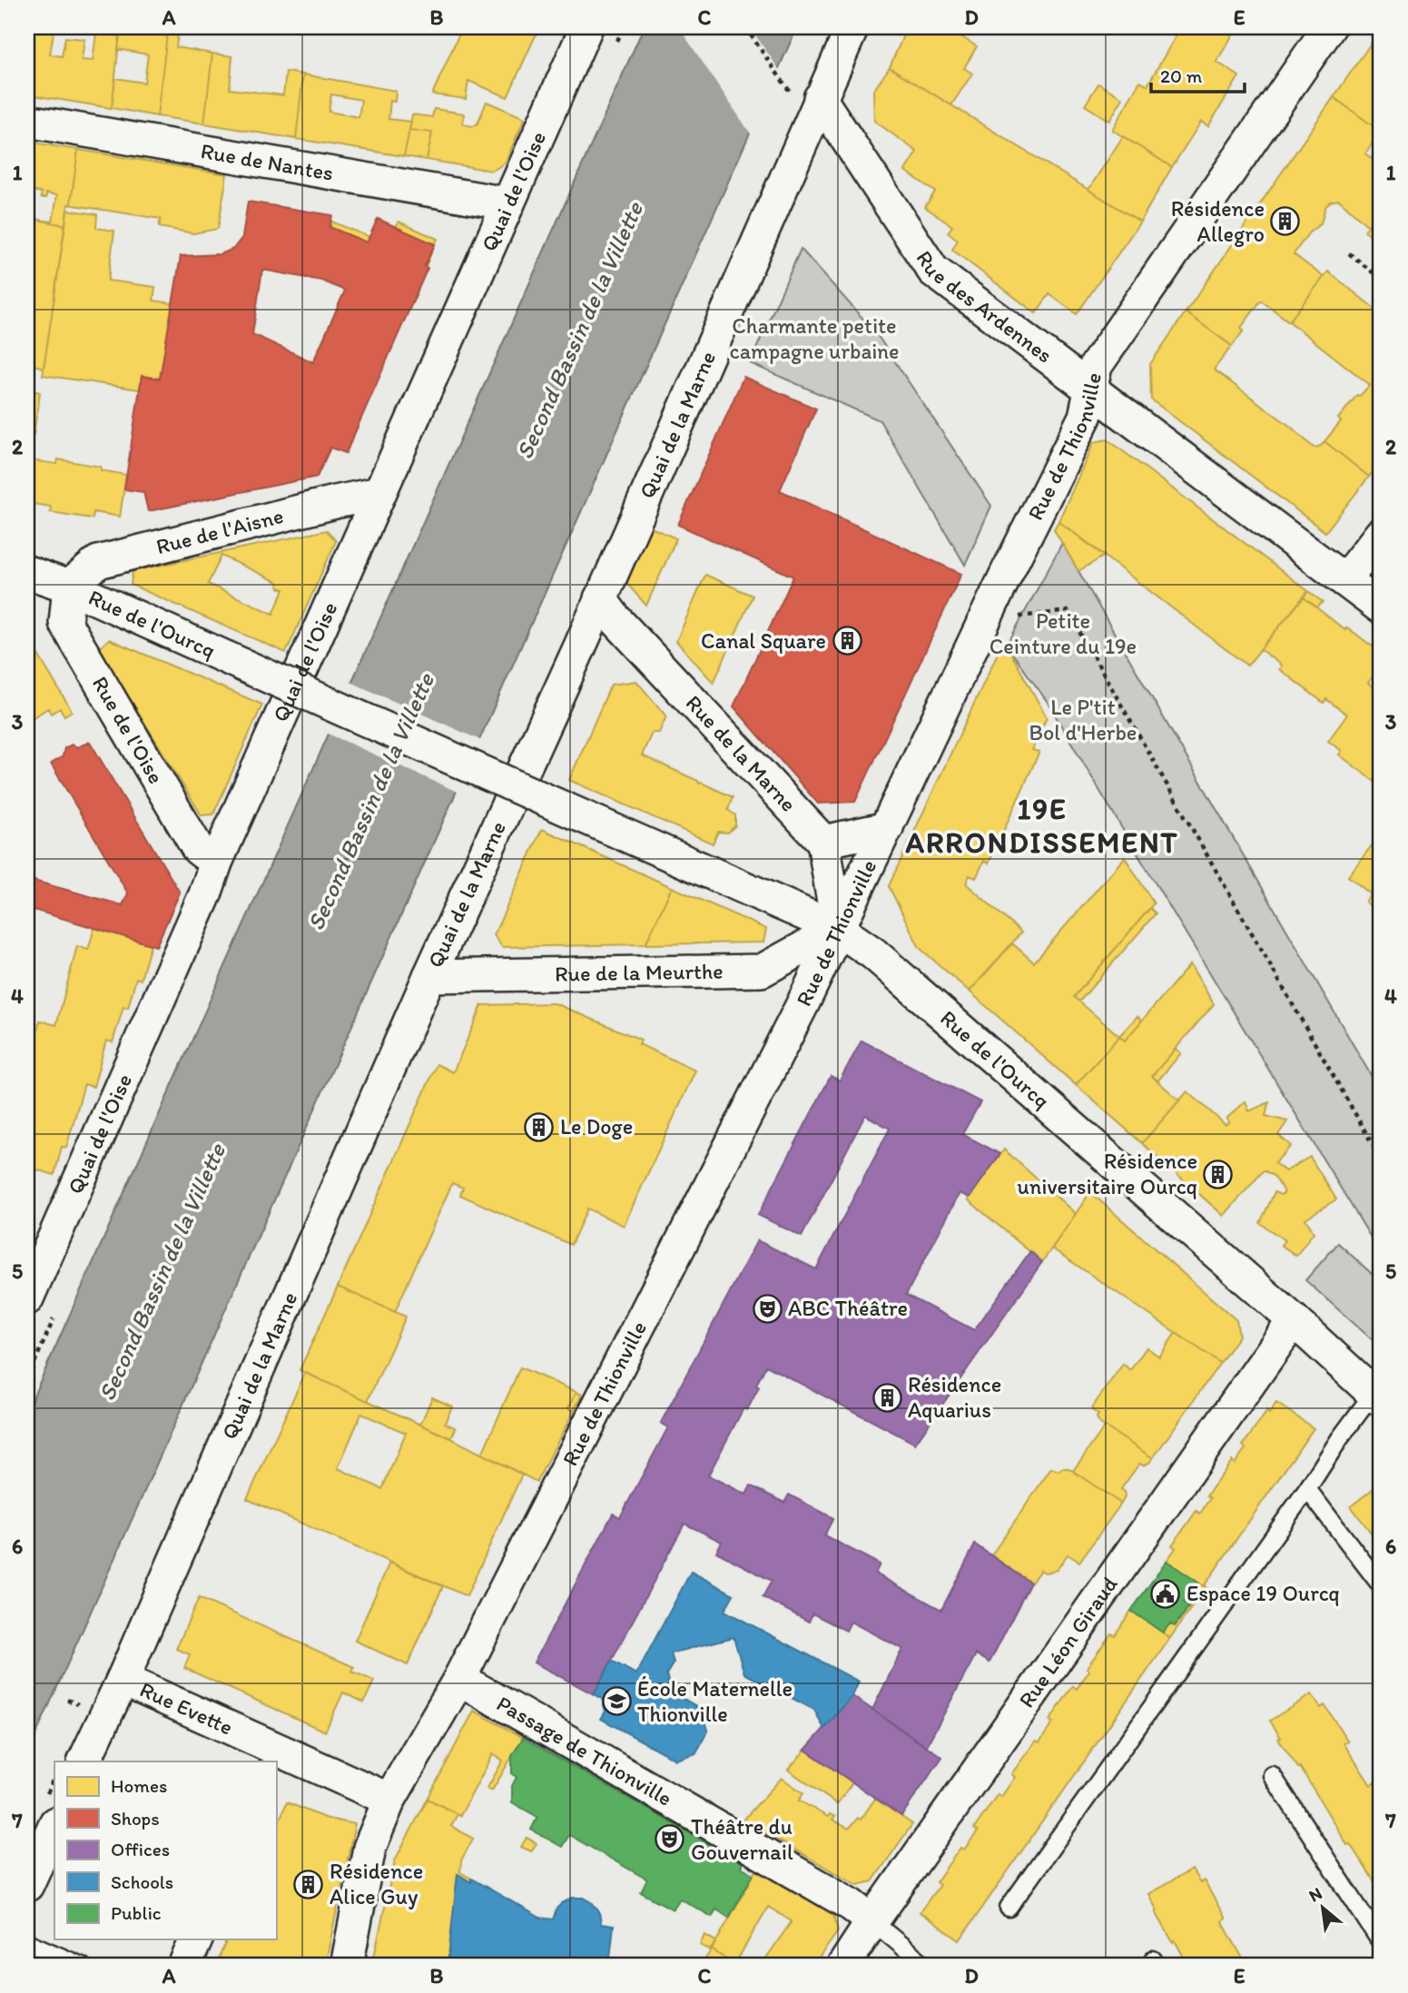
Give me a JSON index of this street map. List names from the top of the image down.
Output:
{
  "streets": {
    "street": [
      "Rue de Nantes",
      "Quai de l'Oise",
      "Rue des Ardennes",
      "Quai de la Marne",
      "Rue de Thionville",
      "Rue de l'Aisne",
      "Rue de l'Ourcq",
      "Rue de l'Oise",
      "Rue de la Marne",
      "Rue de la Meurthe",
      "Rue Léon Giraud",
      "Rue Evette",
      "Passage de Thionville"
    ]
  },
  "crossings": [
    ["Rue de Nantes", "Quai de l'Oise"],
    ["Quai de l'Oise", "Rue de l'Aisne"],
    ["Quai de l'Oise", "Rue de l'Oise"],
    ["Rue des Ardennes", "Quai de la Marne"],
    ["Rue des Ardennes", "Rue de Thionville"],
    ["Quai de la Marne", "Rue de la Marne"],
    ["Quai de la Marne", "Rue de la Meurthe"],
    ["Quai de la Marne", "Rue Evette"],
    ["Rue de Thionville", "Rue de l'Ourcq"],
    ["Rue de Thionville", "Rue de la Marne"],
    ["Rue de Thionville", "Rue de la Meurthe"],
    ["Rue de Thionville", "Rue Evette"],
    ["Rue de Thionville", "Passage de Thionville"],
    ["Rue de l'Aisne", "Rue de l'Ourcq"],
    ["Rue de l'Aisne", "Rue de l'Oise"],
    ["Rue de l'Ourcq", "Rue de l'Oise"],
    ["Rue de l'Ourcq", "Rue de la Meurthe"],
    ["Rue de l'Ourcq", "Rue Léon Giraud"],
    ["Rue Léon Giraud", "Passage de Thionville"]
  ],
  "districts": ["19E ARRONDISSEMENT"],
  "water": ["Second Bassin de la Villette"],
  "parks": ["Charmante petite campagne urbaine", "Petite Ceinture du 19e", "Le P'tit Bol d'Herbe"],
  "places": {
    "building": [
      "Résidence Allegro",
      "Canal Square",
      "Le Doge",
      "Résidence universitaire Ourcq",
      "Résidence Aquarius",
      "Résidence Alice Guy"
    ],
    "theatre": ["ABC Théâtre", "Théâtre du Gouvernail"],
    "public building": ["Espace 19 Ourcq"],
    "school or university": ["École Maternelle Thionville"]
  },
  "legend": [
    "Homes",
    "Shops",
    "Offices",
    "Schools",
    "Public"
  ],
  "scale_bar": "20 m",
  "north": "top left",
  "grid": {
    "columns": [
      "A",
      "B",
      "C",
      "D",
      "E"
    ],
    "rows": [
      "1",
      "2",
      "3",
      "4",
      "5",
      "6",
      "7"
    ]
  }
}
